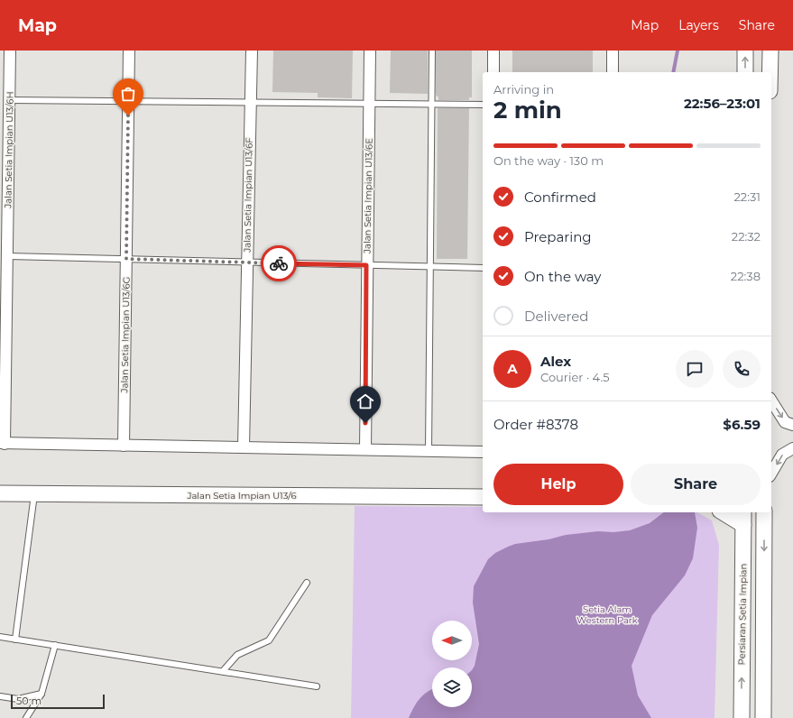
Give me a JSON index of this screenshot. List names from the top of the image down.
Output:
{
  "streets": {
    "street": [
      "Jalan Setia Impian U13/6H",
      "Jalan Setia Impian U13/6F",
      "Jalan Setia Impian U13/6E",
      "Jalan Setia Impian U13/6G",
      "Jalan Setia Impian U13/6",
      "Persiaran Setia Impian"
    ]
  },
  "parks": ["Setia Alam Western Park"],
  "scale_bar": "50 m",
  "north": "left",
  "page": {
    "header": "Map",
    "nav": ["Map", "Layers", "Share"],
    "heading": ["2 min", "Arriving in", "22:56–23:01"],
    "panel": [
      "Alex",
      "Courier · 4.5",
      "Order #8378",
      "$6.59"
    ],
    "bar": "On the way · 130 m",
    "list": [
      ["Confirmed", "22:31"],
      ["Preparing", "22:32"],
      ["On the way", "22:38"],
      "Delivered"
    ],
    "round": "A",
    "buttons": ["Help", "Share"],
    "scale": "50 m"
  }
}
